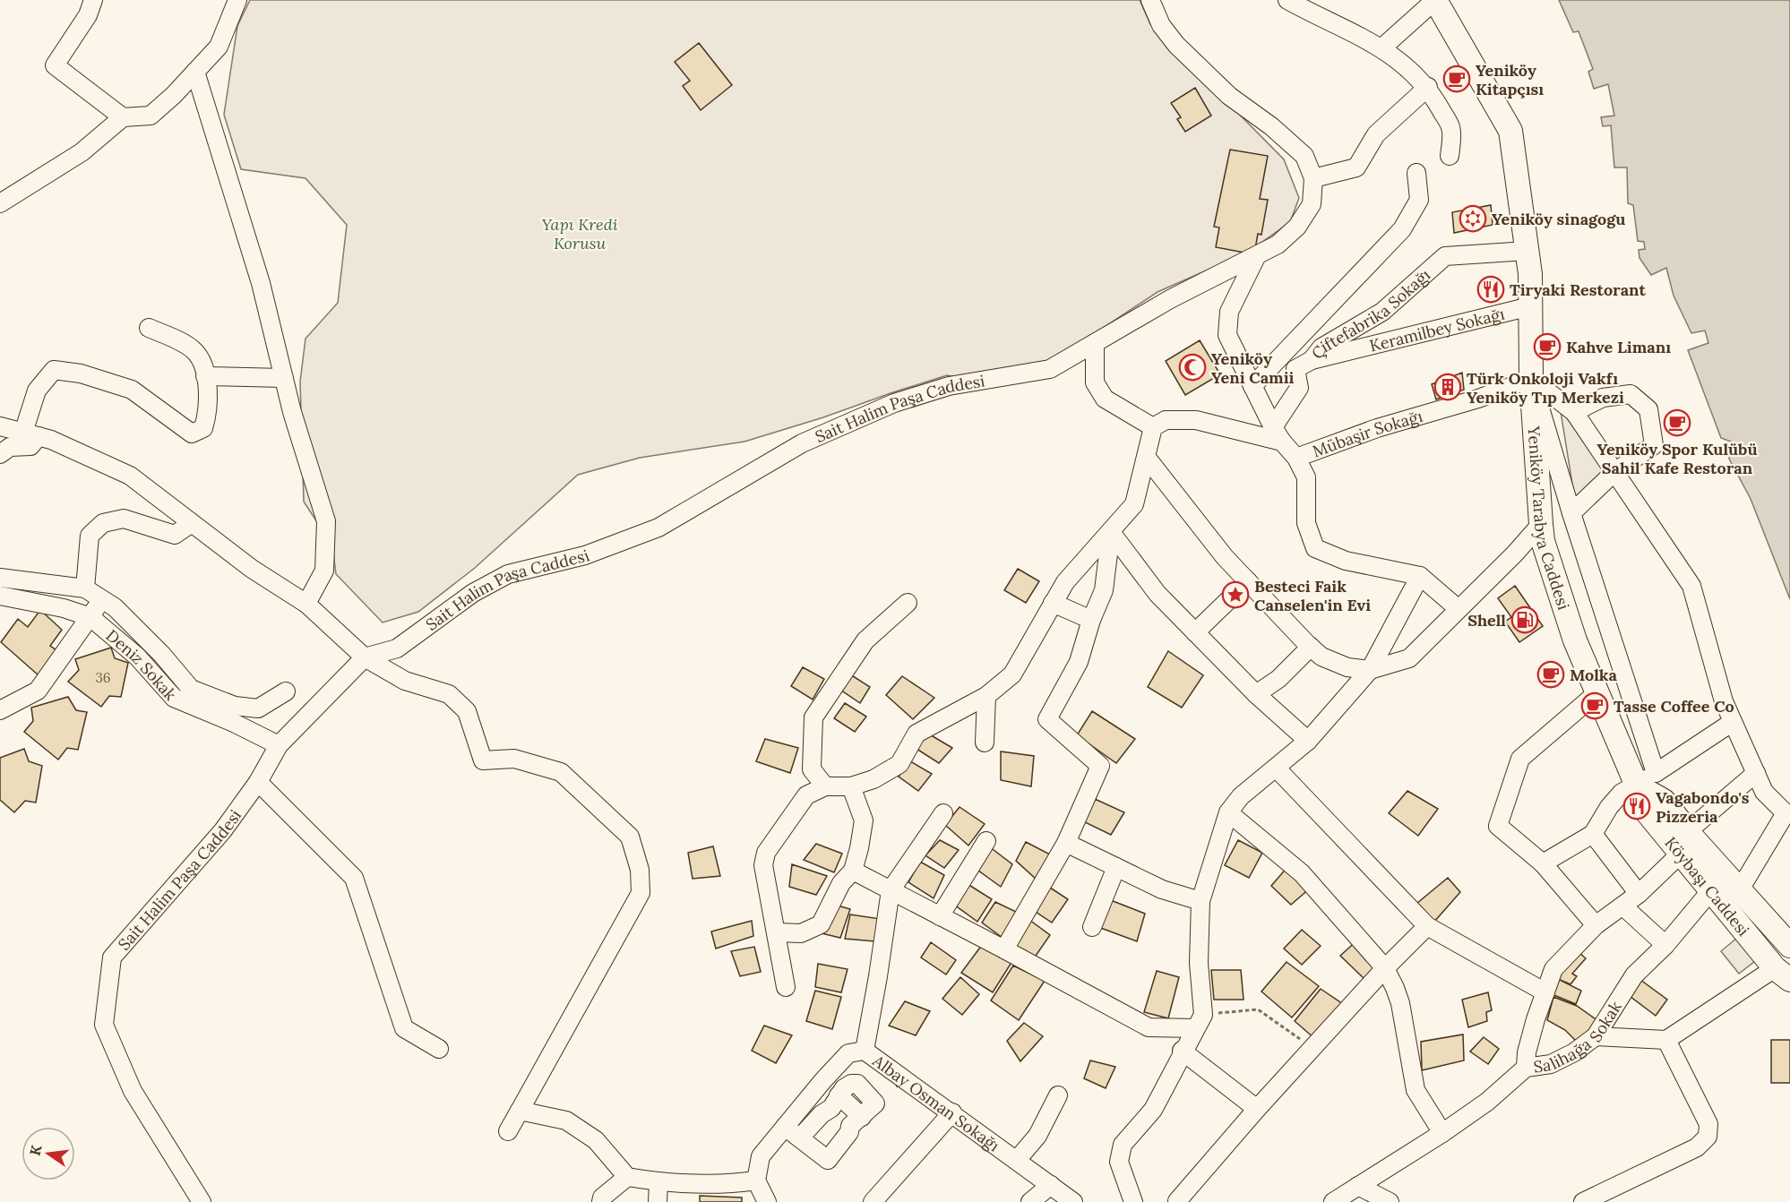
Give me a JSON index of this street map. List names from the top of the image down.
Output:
{
  "streets": {
    "main road": ["Yeniköy Tarabya Caddesi", "Köybaşı Caddesi"],
    "street": [
      "Çiftefabrika Sokağı",
      "Keramilbey Sokağı",
      "Sait Halim Paşa Caddesi",
      "Mübaşir Sokağı",
      "Deniz Sokak",
      "Salihağa Sokak",
      "Albay Osman Sokağı"
    ]
  },
  "crossings": [
    ["Çiftefabrika Sokağı", "Keramilbey Sokağı"],
    ["Çiftefabrika Sokağı", "Yeniköy Tarabya Caddesi"],
    ["Keramilbey Sokağı", "Yeniköy Tarabya Caddesi"],
    ["Sait Halim Paşa Caddesi", "Deniz Sokak"],
    ["Mübaşir Sokağı", "Yeniköy Tarabya Caddesi"],
    ["Yeniköy Tarabya Caddesi", "Köybaşı Caddesi"],
    ["Köybaşı Caddesi", "Salihağa Sokak"]
  ],
  "parks": ["Yapı Kredi Korusu"],
  "places": {
    "cafe": [
      "Yeniköy Kitapçısı",
      "Kahve Limanı",
      "Yeniköy Spor Kulübü Sahil Kafe Restoran",
      "Molka",
      "Tasse Coffee Co"
    ],
    "synagogue": ["Yeniköy sinagogu"],
    "restaurant": ["Tiryaki Restorant", "Vagabondo's Pizzeria"],
    "mosque": ["Yeniköy Yeni Camii"],
    "building": ["Türk Onkoloji Vakfı Yeniköy Tıp Merkezi"],
    "place": ["Besteci Faik Canselen'in Evi"],
    "fuel station": ["Shell"]
  },
  "house_numbers": ["36"],
  "north": "left"
}
